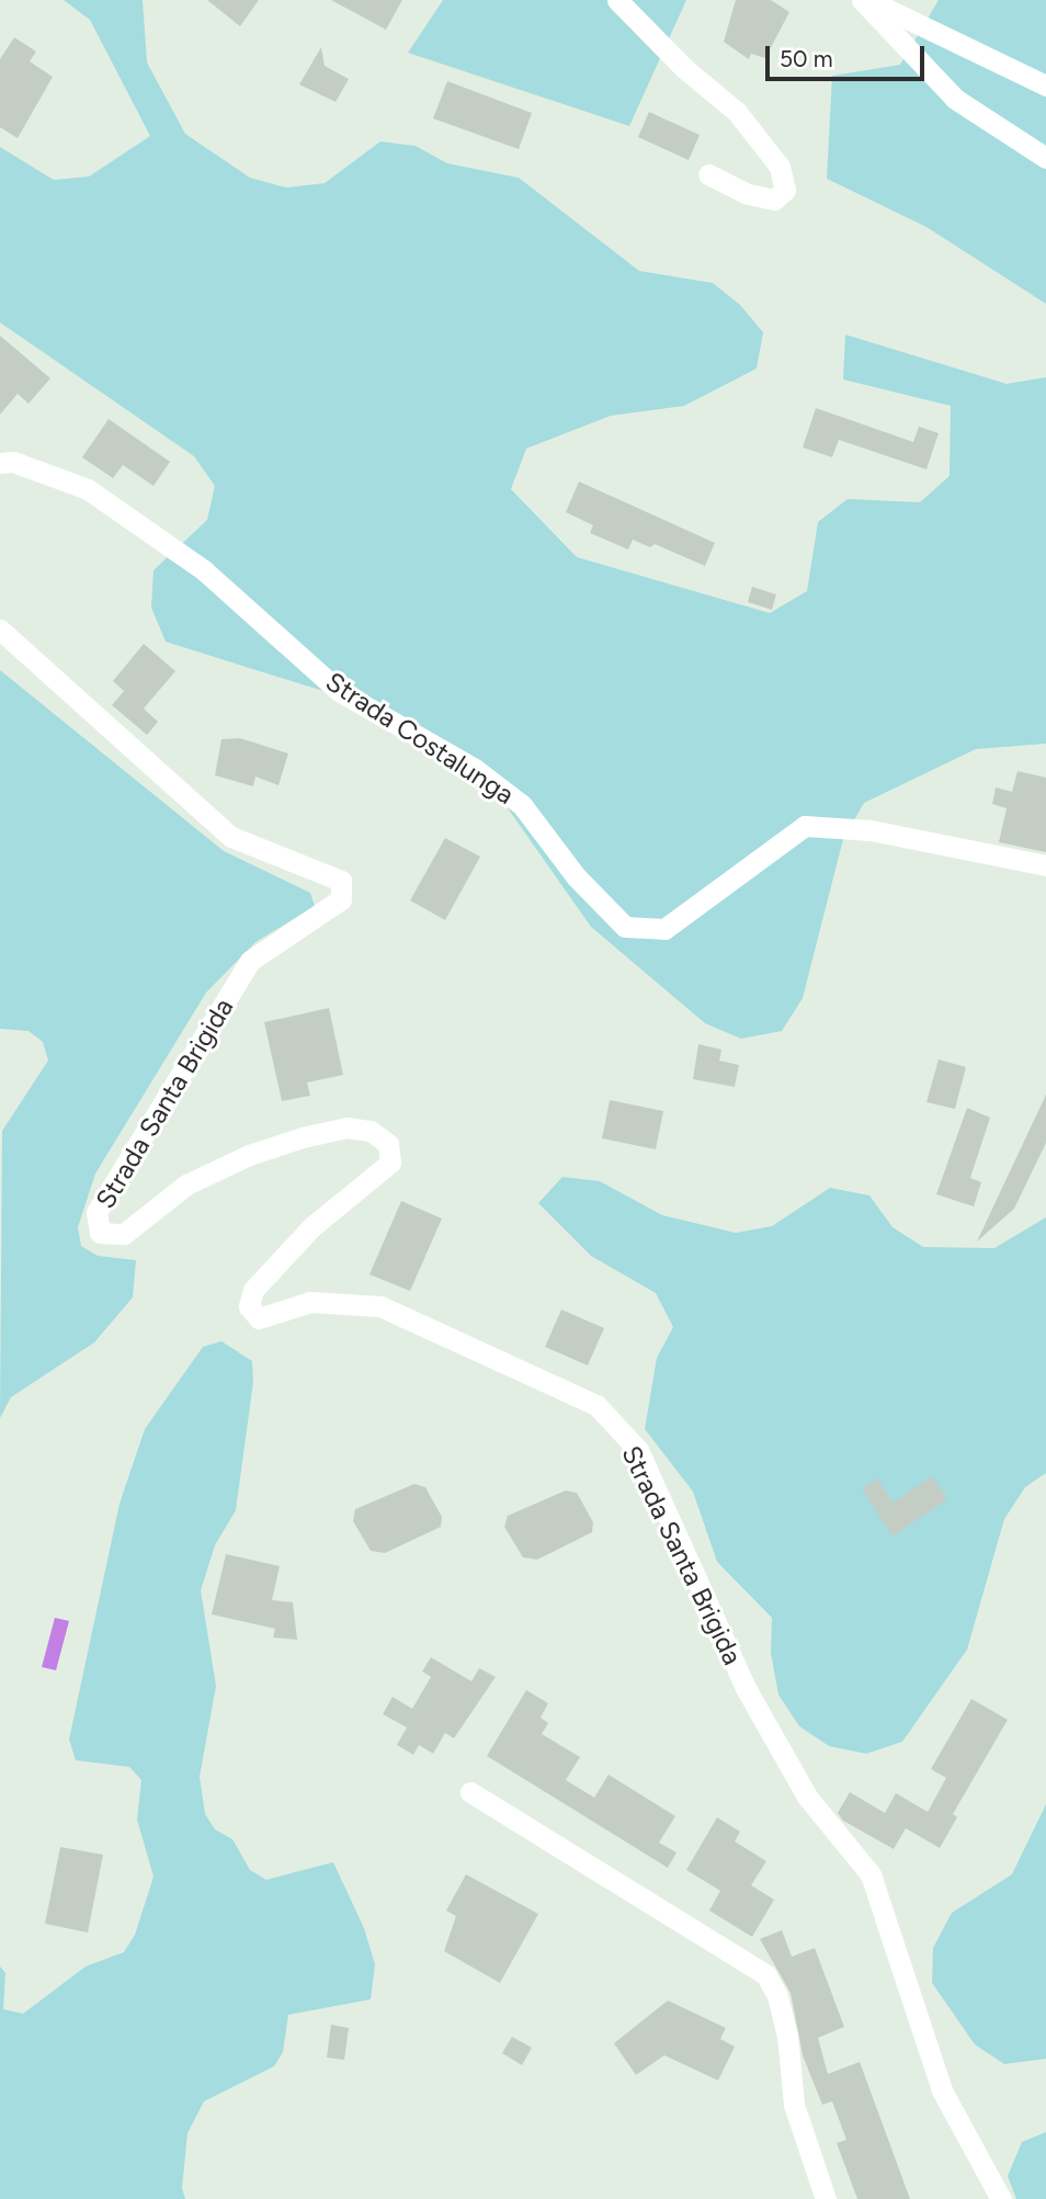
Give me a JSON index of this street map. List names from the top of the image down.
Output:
{
  "streets": {
    "street": ["Strada Costalunga", "Strada Santa Brigida"]
  },
  "scale_bar": "50 m"
}
